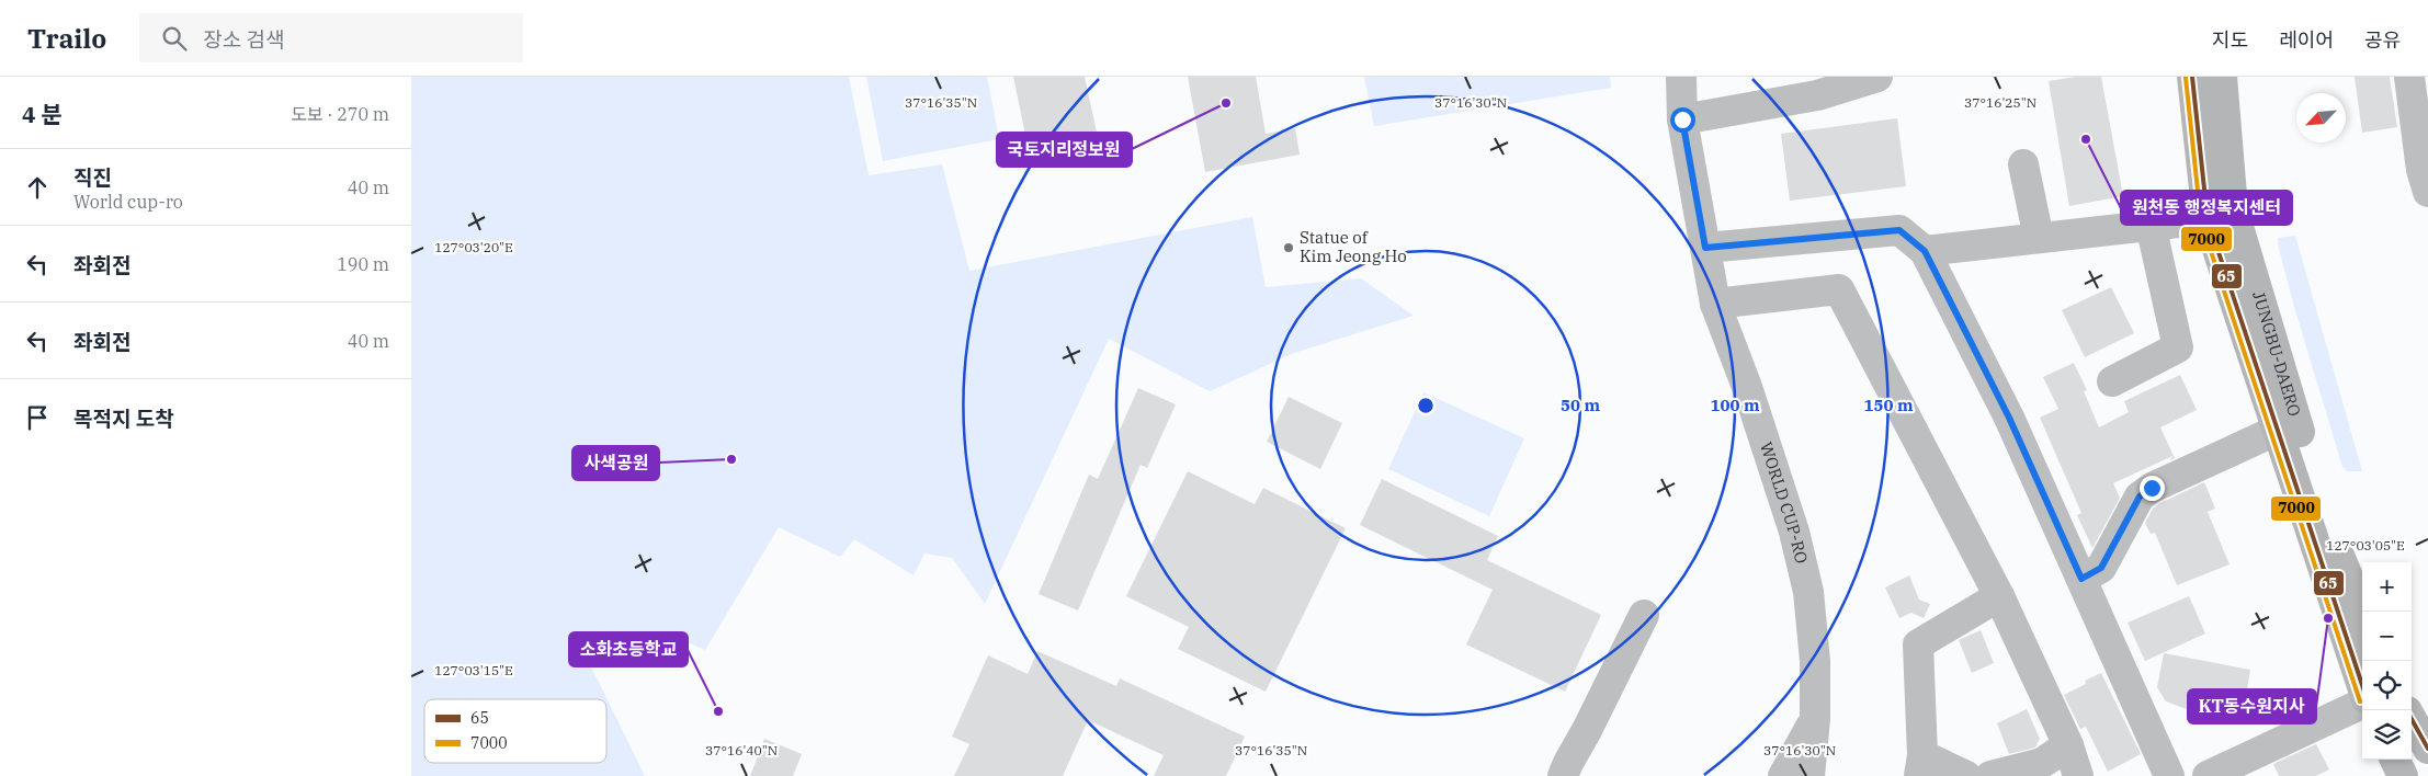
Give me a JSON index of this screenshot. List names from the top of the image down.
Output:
{
  "streets": {
    "main road": ["JUNGBU-DAERO"],
    "street": ["WORLD CUP-RO"]
  },
  "places": [
    "국토지리정보원",
    "원천동 행정복지센터",
    "Statue of Kim Jeong Ho",
    "사색공원",
    "KT동수원지사",
    "소화초등학교"
  ],
  "lines": ["transit line 65", "transit line 7000"],
  "legend": ["65", "7000"],
  "north": "bottom left",
  "page": {
    "header": "Trailo",
    "search": "장소 검색",
    "nav": ["지도", "레이어", "공유"],
    "heading": ["4 분", "도보 · 270 m"],
    "list": [
      ["직진", "World cup-ro", "40 m"],
      ["좌회전", "190 m"],
      ["좌회전", "40 m"],
      "목적지 도착"
    ],
    "map_buttons": ["+", "−"]
  },
  "coordinates": [
    "37°16'35\"N",
    "37°16'30\"N",
    "37°16'25\"N",
    "127°03'20\"E",
    "127°03'05\"E",
    "127°03'15\"E",
    "37°16'40\"N"
  ],
  "rings": ["50 m", "100 m", "150 m"]
}
